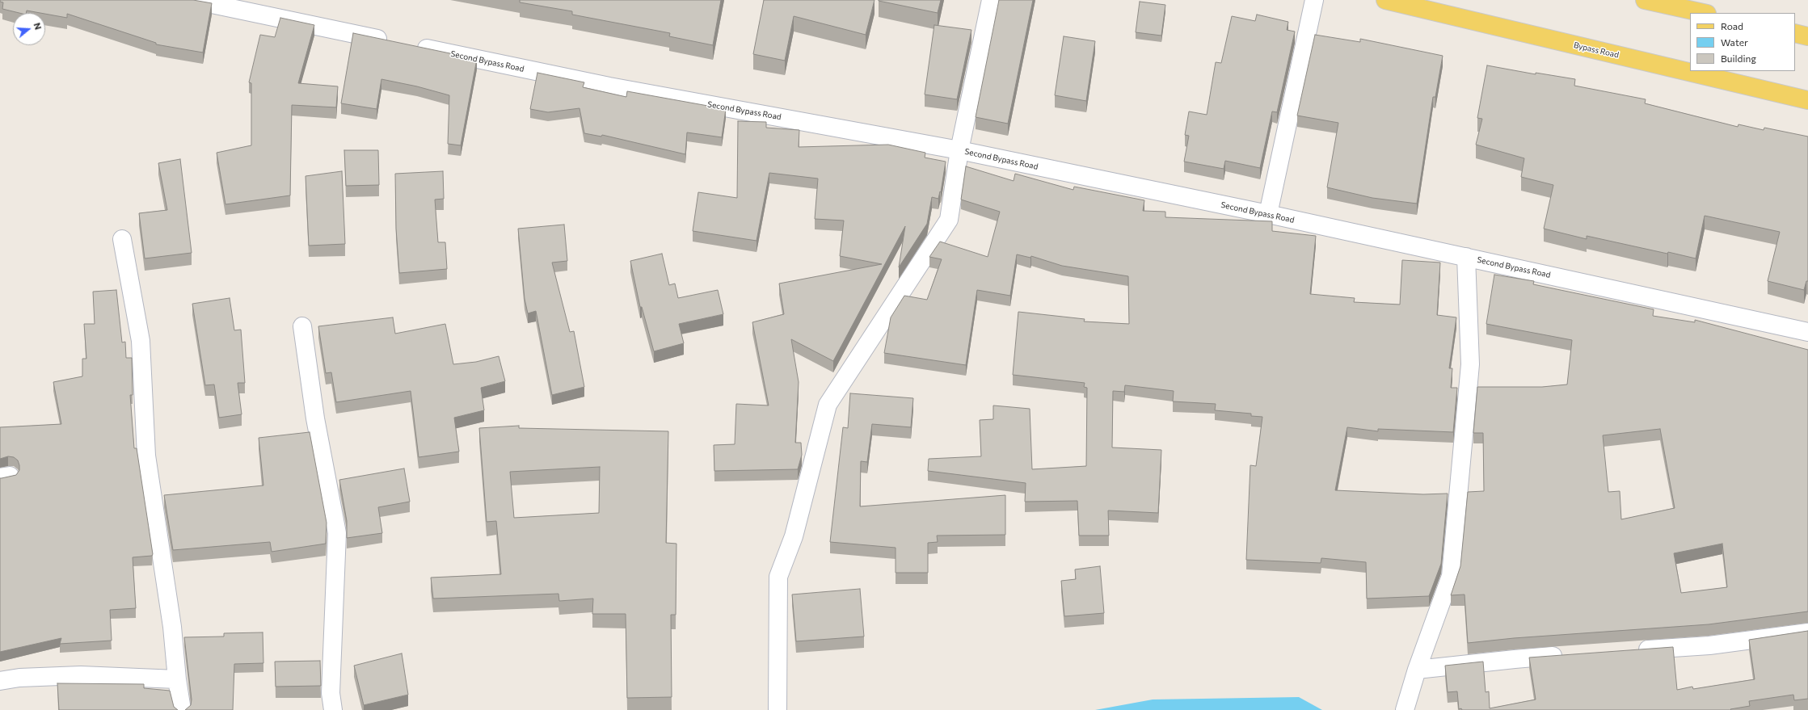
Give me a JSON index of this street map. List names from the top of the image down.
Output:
{
  "streets": {
    "main road": ["Bypass Road"],
    "street": ["Second Bypass Road"]
  },
  "legend": ["Road", "Water", "Building"],
  "north": "right"
}
